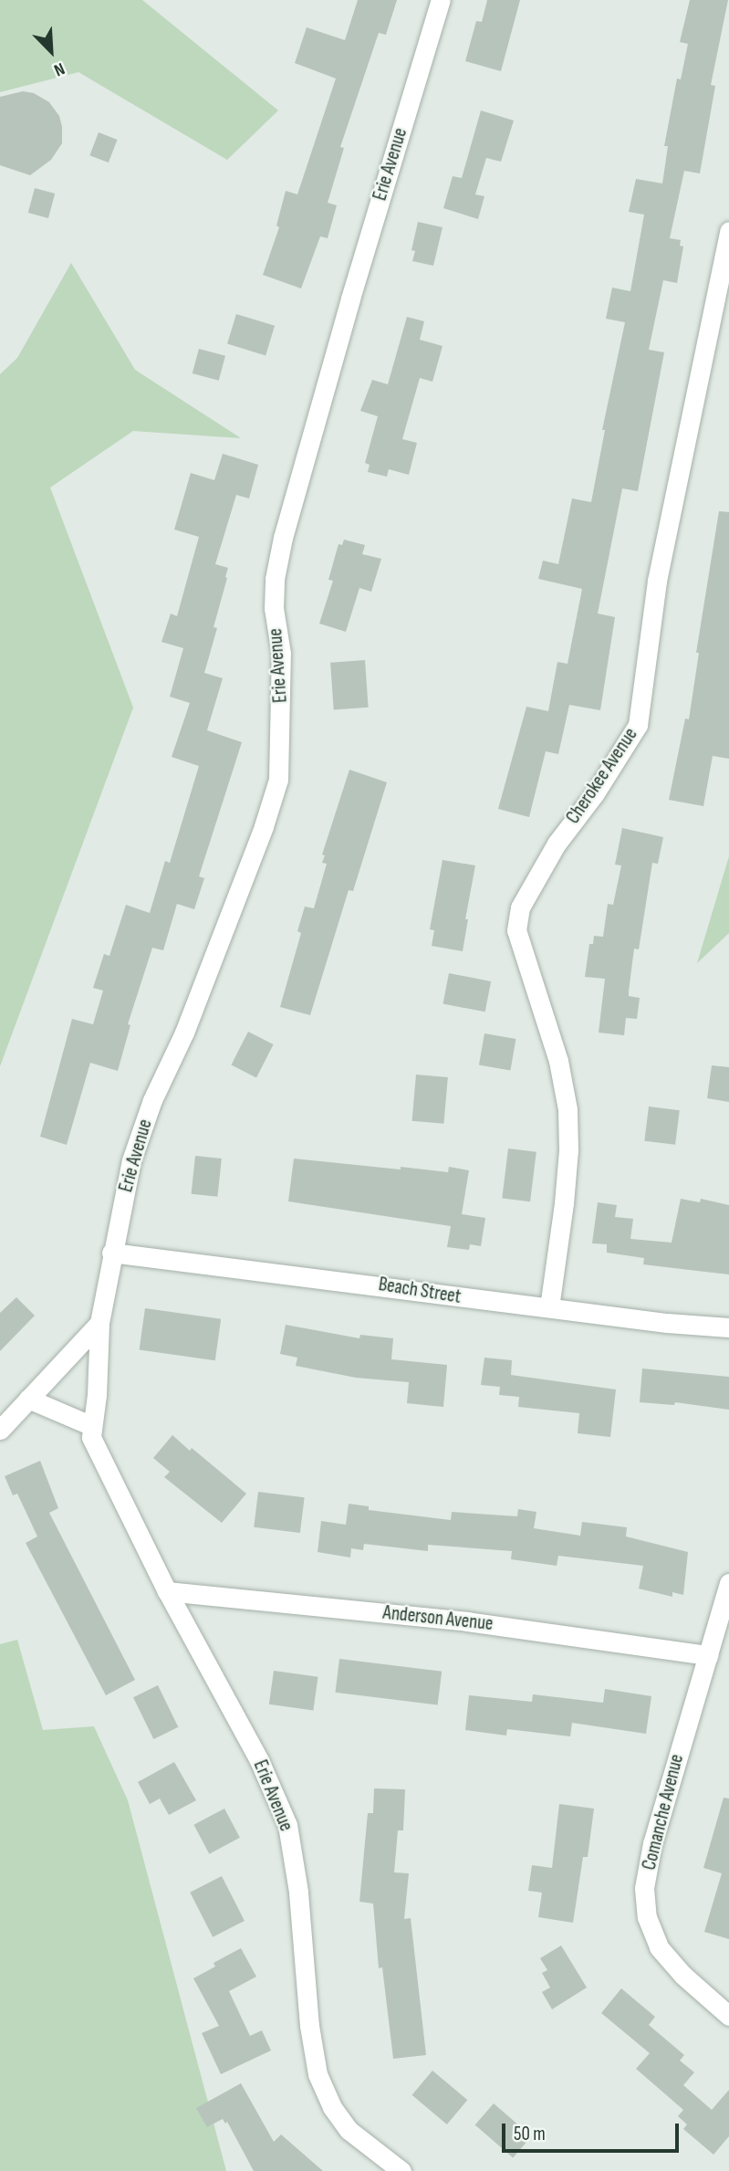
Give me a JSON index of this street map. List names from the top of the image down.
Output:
{
  "streets": {
    "street": [
      "Erie Avenue",
      "Cherokee Avenue",
      "Beach Street",
      "Anderson Avenue",
      "Comanche Avenue"
    ]
  },
  "crossings": [
    ["Erie Avenue", "Beach Street"],
    ["Erie Avenue", "Anderson Avenue"],
    ["Cherokee Avenue", "Beach Street"],
    ["Anderson Avenue", "Comanche Avenue"]
  ],
  "scale_bar": "50 m",
  "north": "bottom right"
}
